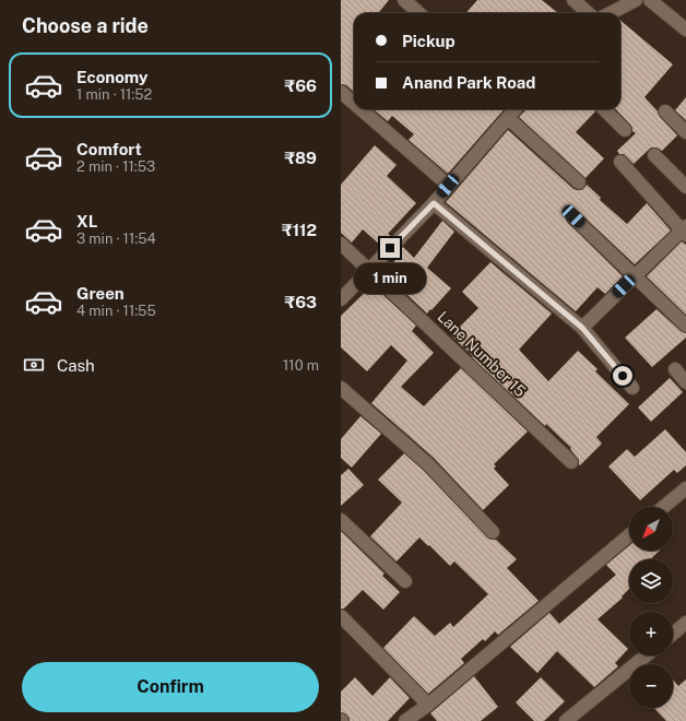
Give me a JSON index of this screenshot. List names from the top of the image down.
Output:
{
  "streets": {
    "street": ["Lane Number 15"]
  },
  "north": "bottom left",
  "page": {
    "heading": "Choose a ride",
    "banner": ["Pickup", "Anand Park Road"],
    "list": [
      {
        "name": "Economy",
        "note": "1 min · 11:52",
        "value": "₹66"
      },
      {
        "name": "Comfort",
        "note": "2 min · 11:53",
        "value": "₹89"
      },
      {
        "name": "XL",
        "note": "3 min · 11:54",
        "value": "₹112"
      },
      {
        "name": "Green",
        "note": "4 min · 11:55",
        "value": "₹63"
      }
    ],
    "bubble": "1 min",
    "pay": ["Cash", "110 m"],
    "map_buttons": ["+", "−"],
    "buttons": "Confirm"
  }
}
